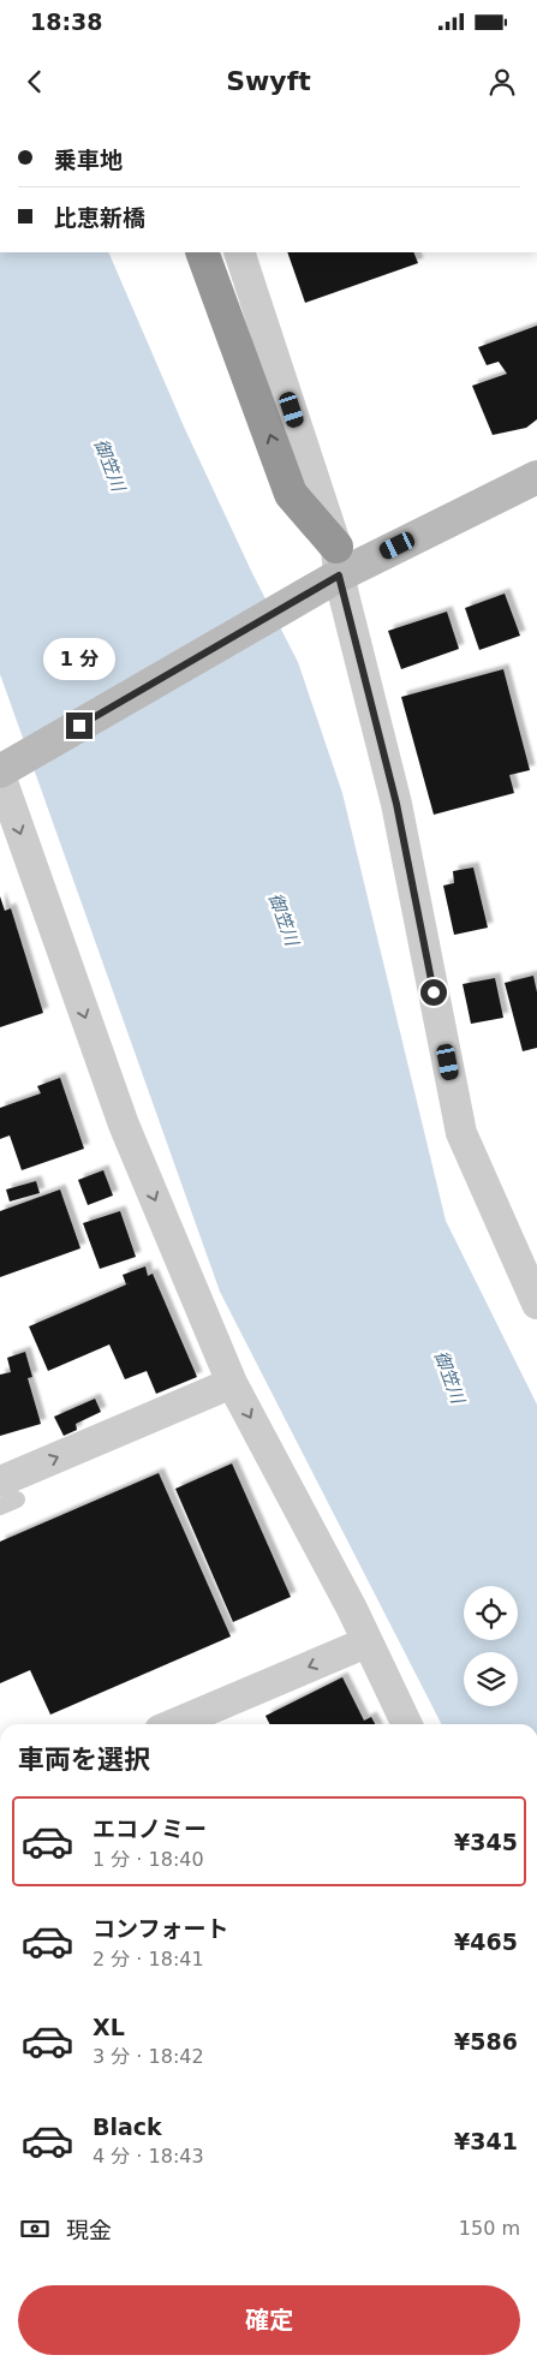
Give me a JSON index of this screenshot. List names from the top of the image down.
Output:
{
  "water": ["御笠川"],
  "page": {
    "status": "18:38",
    "header": "Swyft",
    "banner": ["乗車地", "比恵新橋"],
    "bubble": "1 分",
    "heading": "車両を選択",
    "list": [
      {
        "name": "エコノミー",
        "note": "1 分 · 18:40",
        "value": "¥345"
      },
      {
        "name": "コンフォート",
        "note": "2 分 · 18:41",
        "value": "¥465"
      },
      {
        "name": "XL",
        "note": "3 分 · 18:42",
        "value": "¥586"
      },
      {
        "name": "Black",
        "note": "4 分 · 18:43",
        "value": "¥341"
      }
    ],
    "pay": ["現金", "150 m"],
    "buttons": "確定"
  }
}
